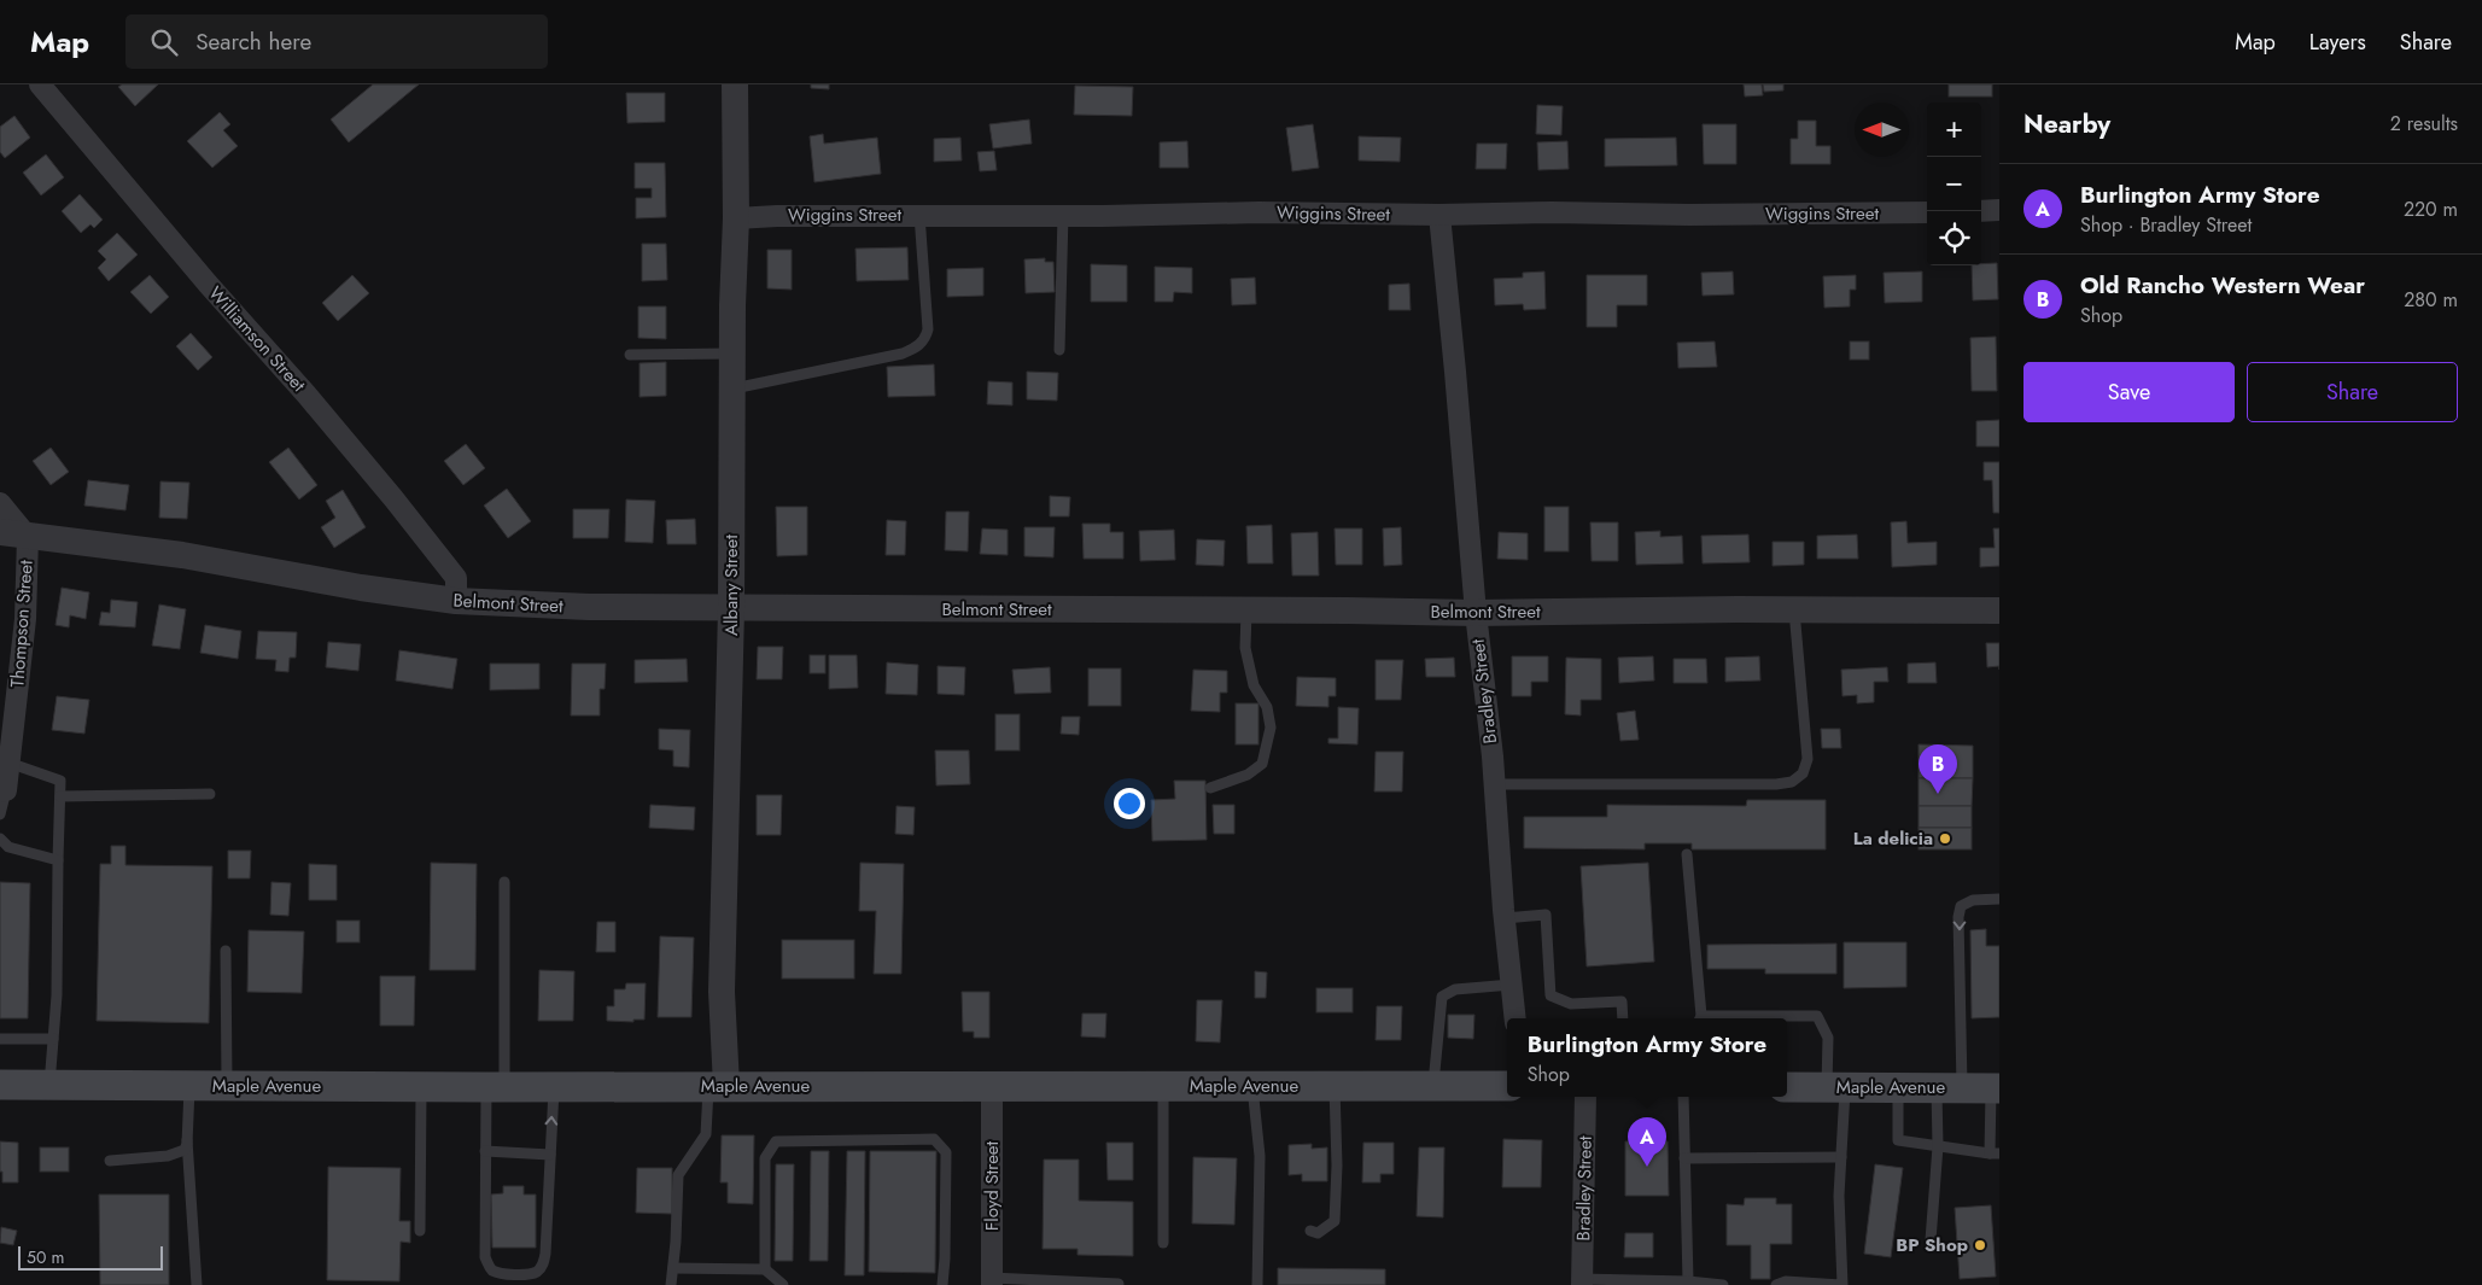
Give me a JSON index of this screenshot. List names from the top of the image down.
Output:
{
  "streets": {
    "main road": ["Maple Avenue"],
    "street": [
      "Wiggins Street",
      "Williamson Street",
      "Albany Street",
      "Belmont Street",
      "Thompson Street",
      "Bradley Street",
      "Floyd Street"
    ]
  },
  "crossings": [
    ["Wiggins Street", "Albany Street"],
    ["Wiggins Street", "Bradley Street"],
    ["Williamson Street", "Belmont Street"],
    ["Albany Street", "Belmont Street"],
    ["Albany Street", "Maple Avenue"],
    ["Belmont Street", "Thompson Street"],
    ["Belmont Street", "Bradley Street"],
    ["Maple Avenue", "Floyd Street"]
  ],
  "places": ["La delicia", "BP Shop"],
  "scale_bar": "50 m",
  "north": "left",
  "page": {
    "header": "Map",
    "search": "Search here",
    "nav": ["Map", "Layers", "Share"],
    "heading": ["Nearby", "2 results"],
    "map_buttons": ["+", "−"],
    "list": [
      {
        "mark": "A",
        "name": "Burlington Army Store",
        "note": "Shop · Bradley Street",
        "value": "220 m"
      },
      {
        "mark": "B",
        "name": "Old Rancho Western Wear",
        "note": "Shop",
        "value": "280 m"
      }
    ],
    "buttons": ["Save", "Share"],
    "pins": ["B", "A"],
    "popup": ["Burlington Army Store", "Shop"],
    "scale": "50 m"
  }
}
